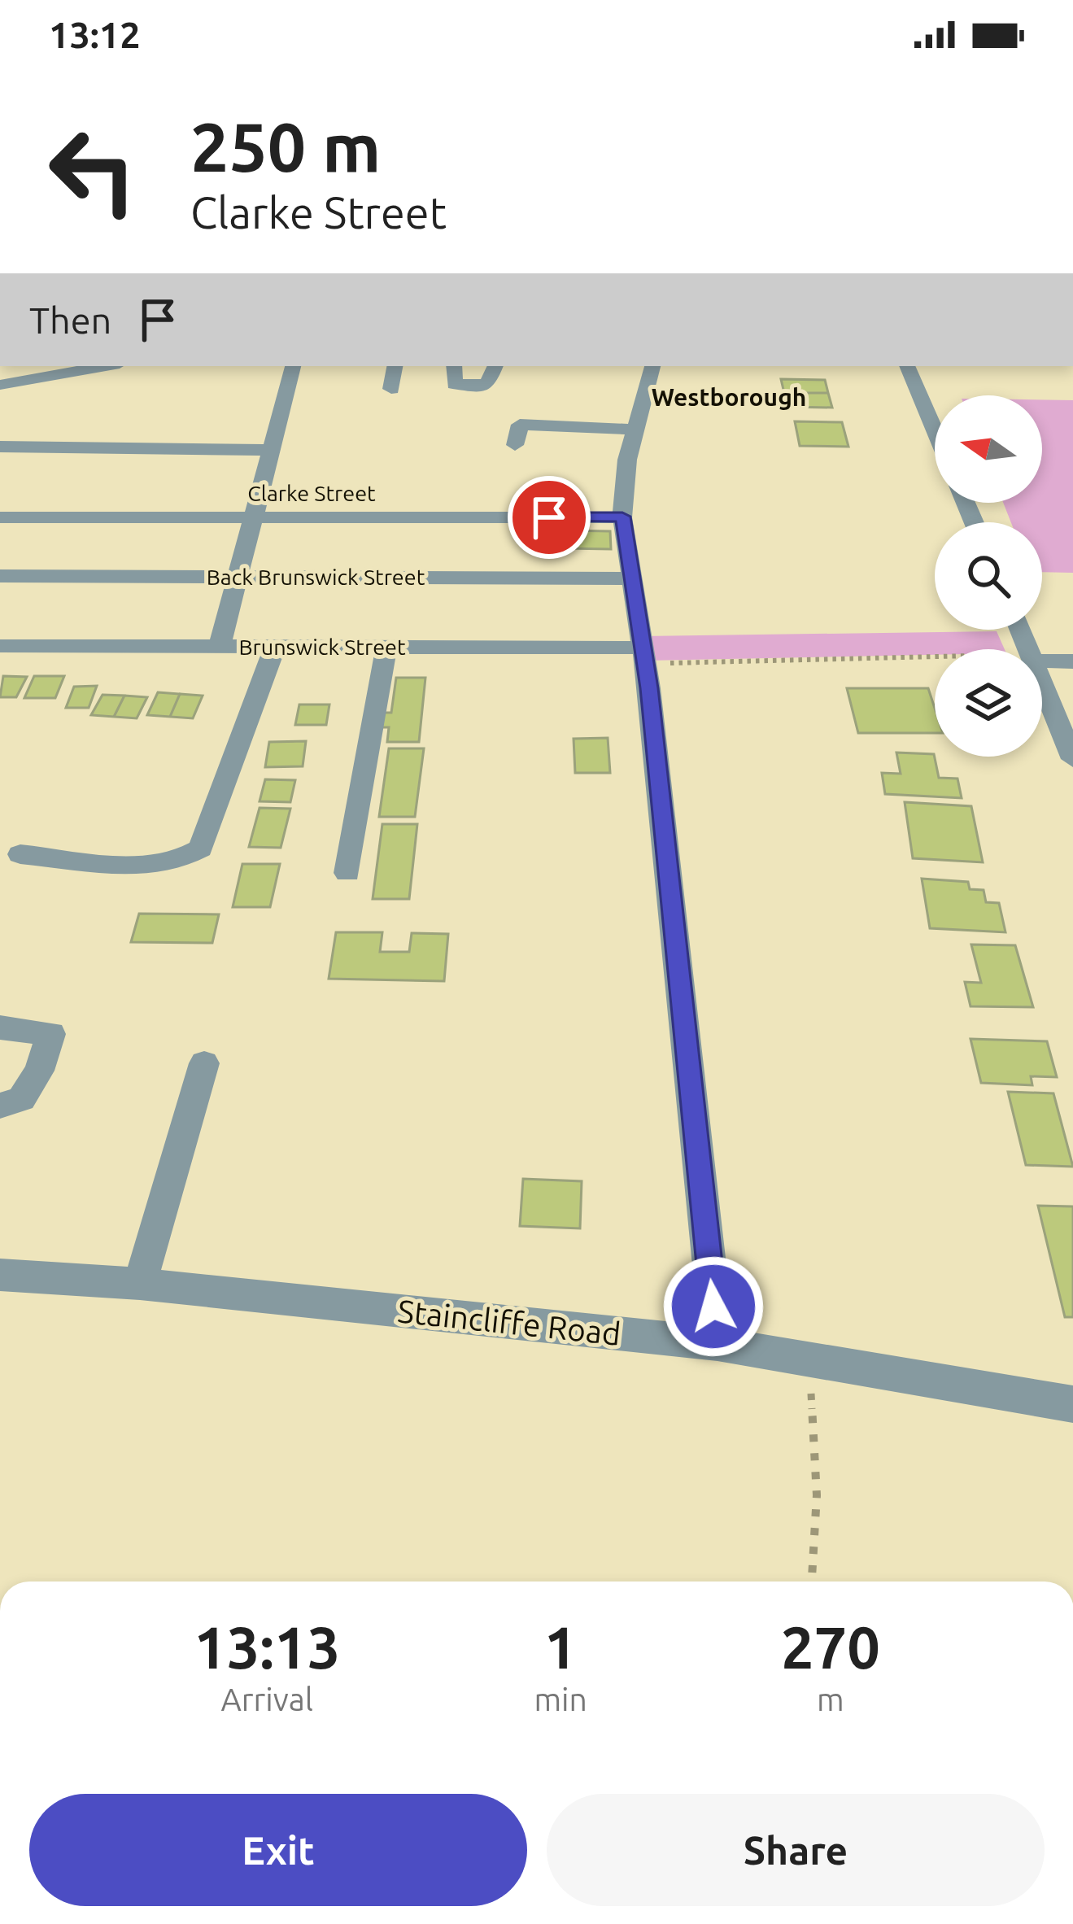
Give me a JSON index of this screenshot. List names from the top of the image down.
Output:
{
  "streets": {
    "street": [
      "Clarke Street",
      "Back Brunswick Street",
      "Brunswick Street",
      "Staincliffe Road"
    ]
  },
  "districts": ["Westborough"],
  "north": "left",
  "page": {
    "status": "13:12",
    "turn": ["250 m", "Clarke Street"],
    "then": "Then",
    "eta": [
      "13:13",
      "Arrival",
      "1",
      "min",
      "270",
      "m"
    ],
    "buttons": ["Exit", "Share"]
  }
}
